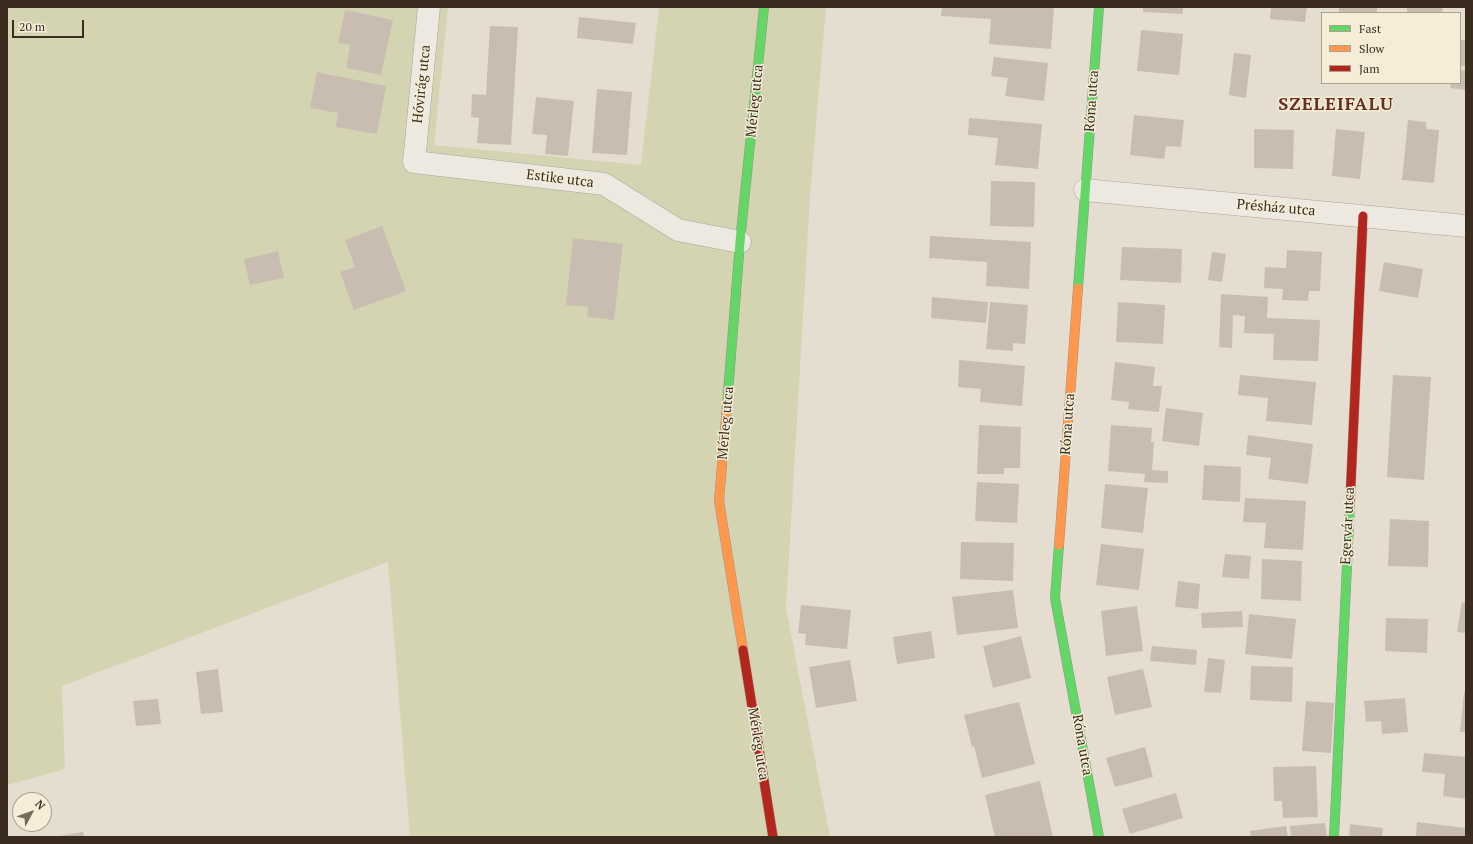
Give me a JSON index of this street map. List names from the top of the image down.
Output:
{
  "streets": {
    "street": [
      "Hóvirág utca",
      "Mérleg utca",
      "Róna utca",
      "Estike utca",
      "Présház utca",
      "Egervár utca"
    ]
  },
  "crossings": [
    ["Hóvirág utca", "Estike utca"],
    ["Mérleg utca", "Estike utca"],
    ["Róna utca", "Présház utca"],
    ["Présház utca", "Egervár utca"]
  ],
  "districts": ["SZELEIFALU"],
  "legend": ["Fast", "Slow", "Jam"],
  "scale_bar": "20 m",
  "north": "top right"
}
